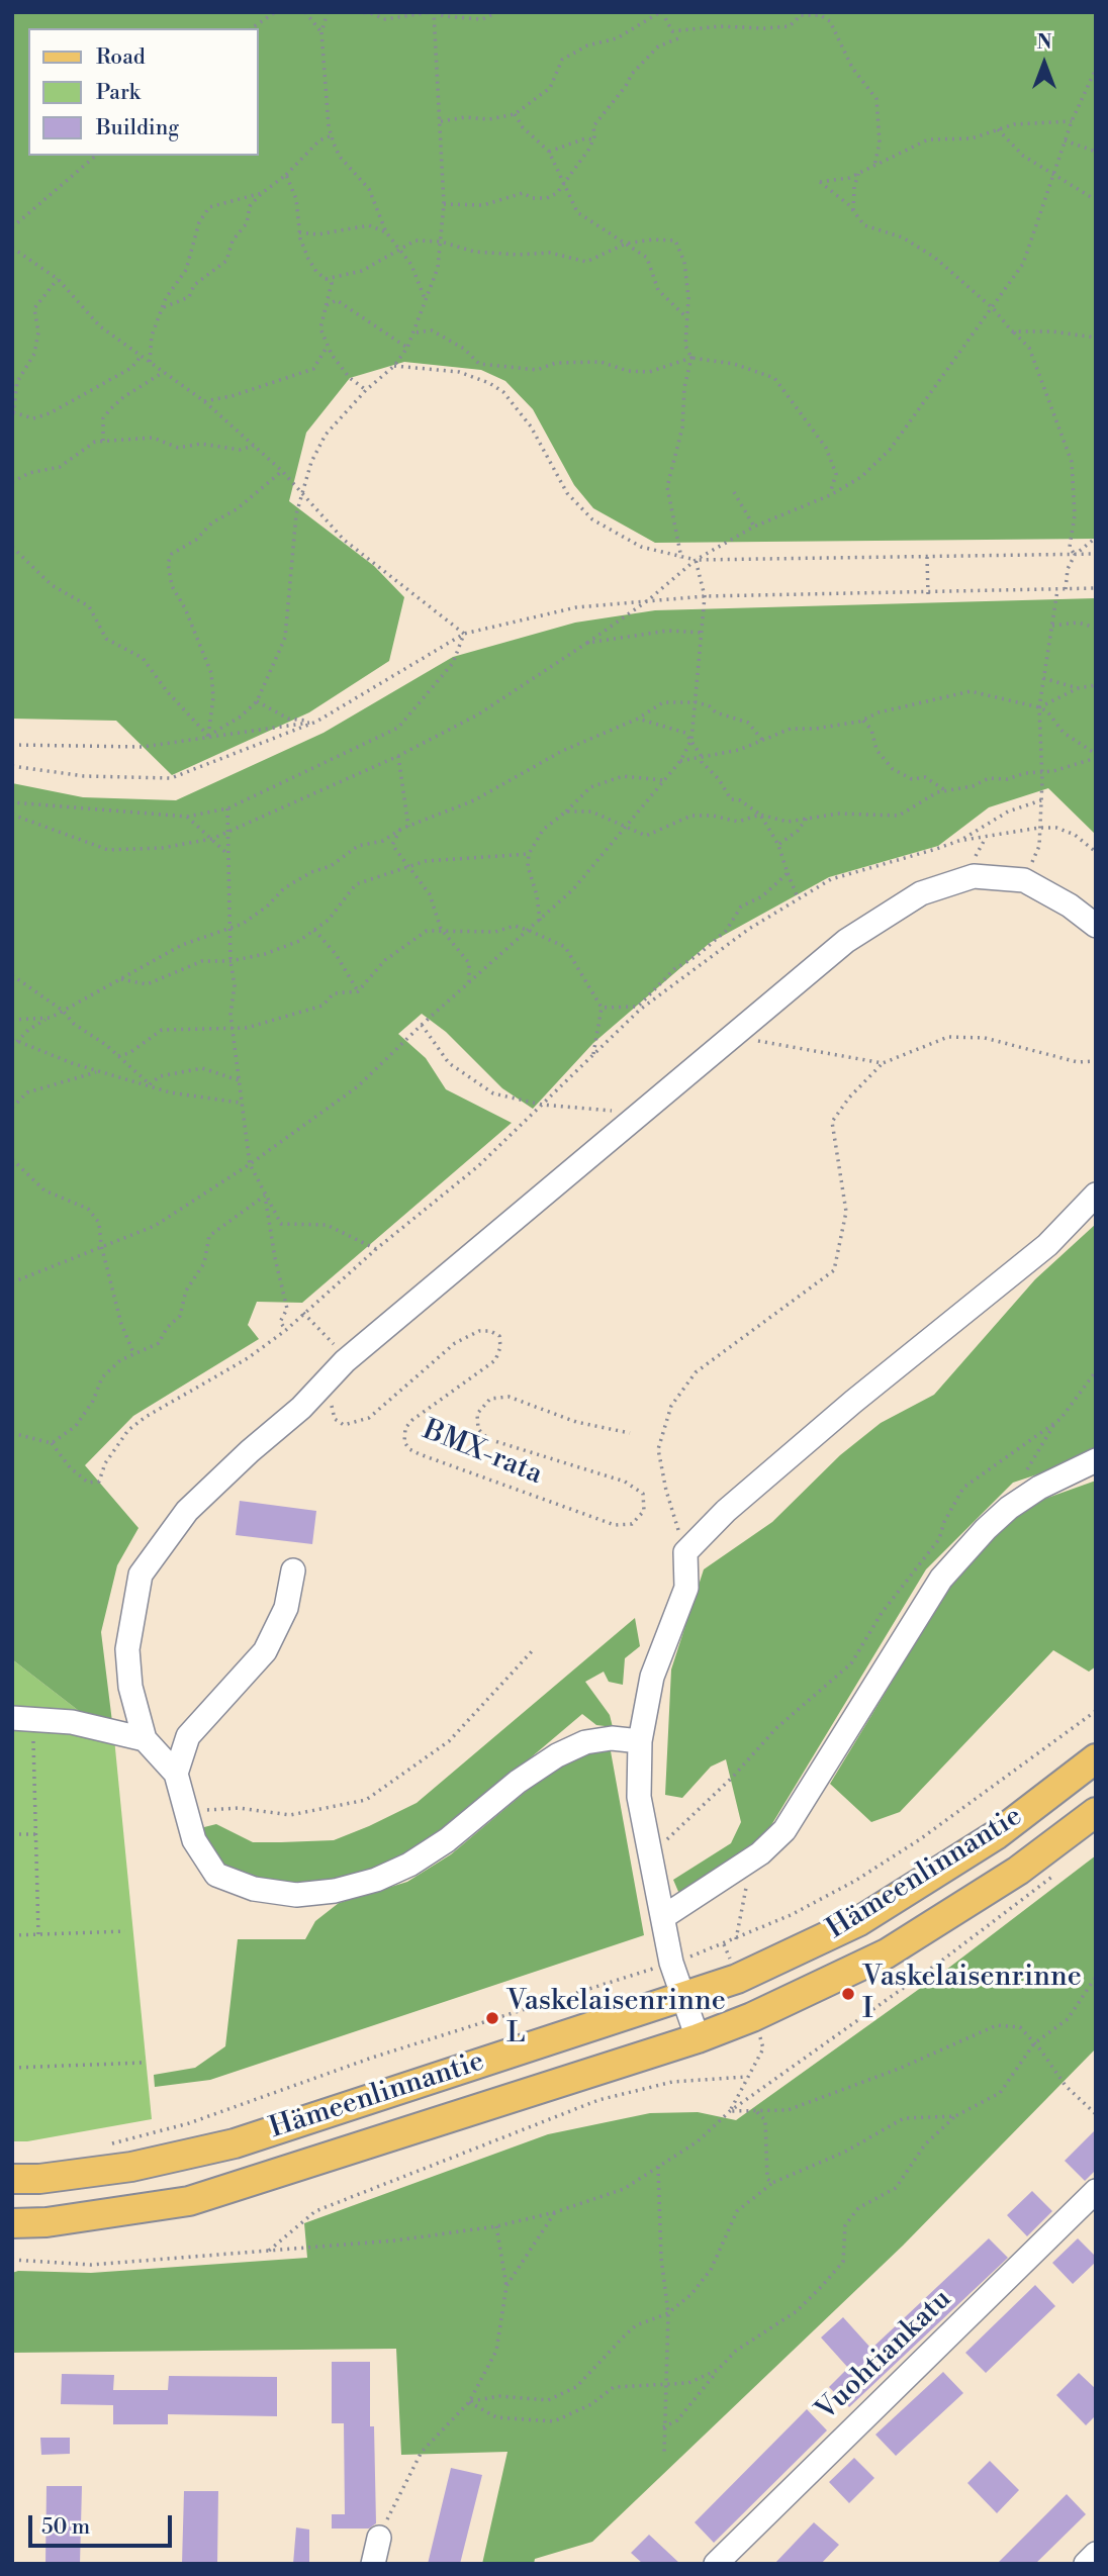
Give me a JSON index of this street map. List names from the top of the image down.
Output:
{
  "streets": {
    "main road": ["Hämeenlinnantie"],
    "street": ["Vuohtiankatu"],
    "path": ["BMX-rata"]
  },
  "places": ["Vaskelaisenrinne I", "Vaskelaisenrinne L"],
  "legend": ["Road", "Park", "Building"],
  "scale_bar": "50 m",
  "north": "top"
}
